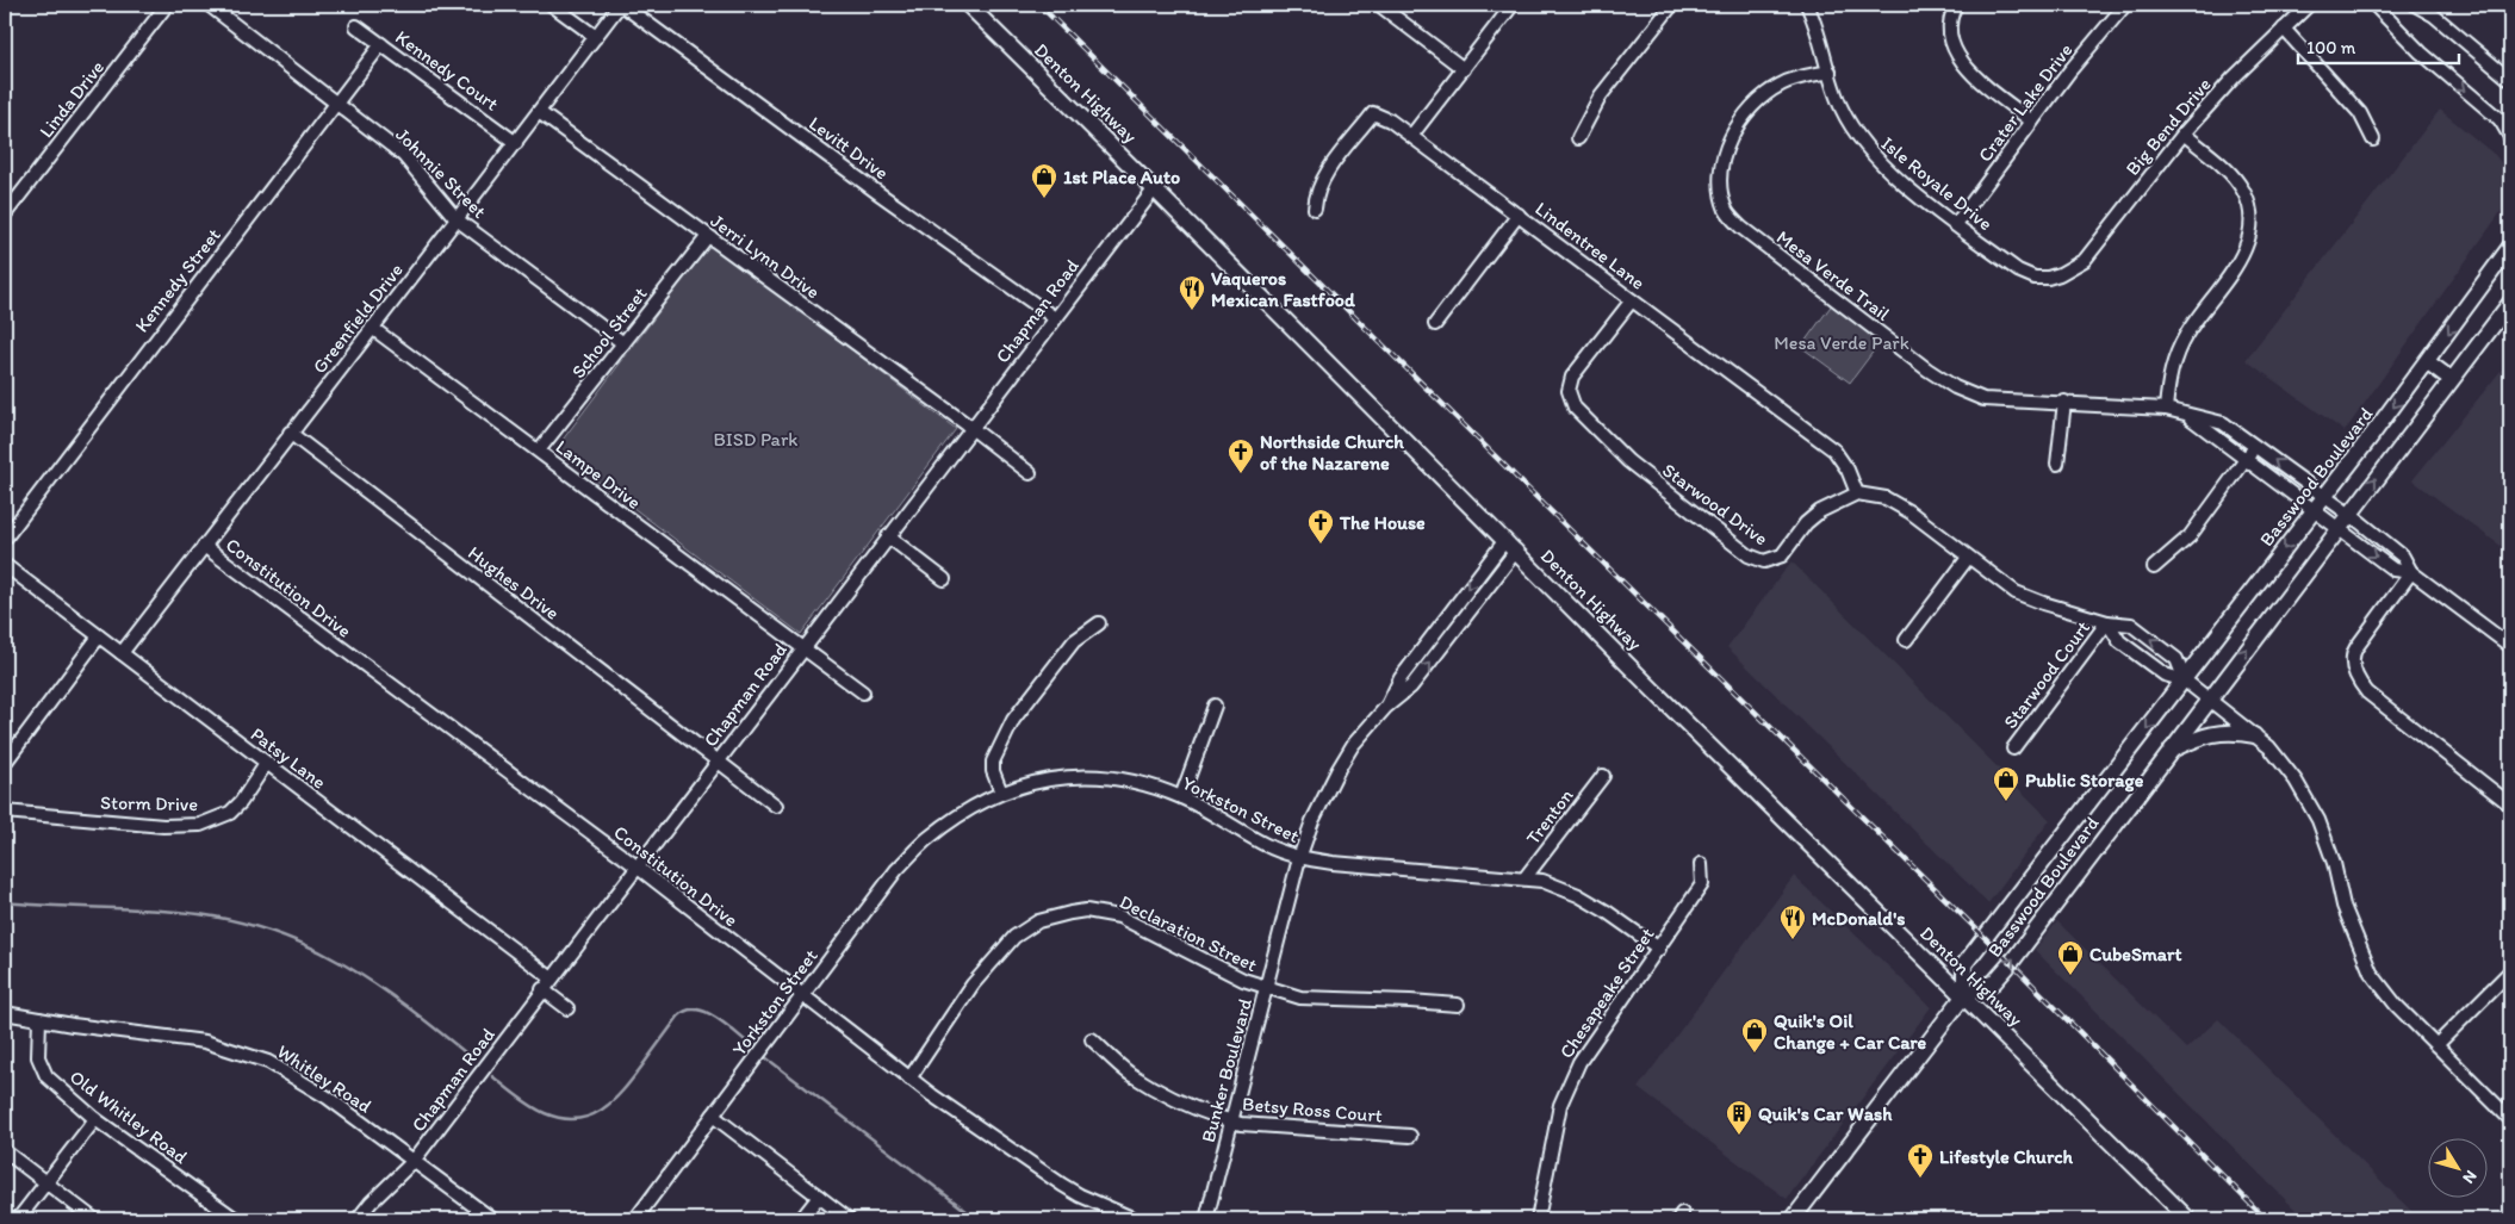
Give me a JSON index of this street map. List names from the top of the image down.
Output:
{
  "streets": {
    "main road": ["Denton Highway", "Basswood Boulevard"],
    "street": [
      "Kennedy Court",
      "Linda Drive",
      "Crater Lake Drive",
      "Big Bend Drive",
      "Levitt Drive",
      "Johnnie Street",
      "Isle Royale Drive",
      "Lindentree Lane",
      "Jerri Lynn Drive",
      "Mesa Verde Trail",
      "Kennedy Street",
      "Chapman Road",
      "Greenfield Drive",
      "School Street",
      "Lampe Drive",
      "Starwood Drive",
      "Hughes Drive",
      "Constitution Drive",
      "Starwood Court",
      "Patsy Lane",
      "Storm Drive",
      "Yorkston Street",
      "Trenton",
      "Declaration Street",
      "Chesapeake Street",
      "Bunker Boulevard",
      "Whitley Road",
      "Betsy Ross Court",
      "Old Whitley Road"
    ]
  },
  "crossings": [
    ["Kennedy Court", "Kennedy Street"],
    ["Kennedy Court", "Greenfield Drive"],
    ["Denton Highway", "Chapman Road"],
    ["Denton Highway", "Basswood Boulevard"],
    ["Denton Highway", "Bunker Boulevard"],
    ["Crater Lake Drive", "Isle Royale Drive"],
    ["Big Bend Drive", "Isle Royale Drive"],
    ["Levitt Drive", "Chapman Road"],
    ["Levitt Drive", "Greenfield Drive"],
    ["Johnnie Street", "Kennedy Street"],
    ["Johnnie Street", "Greenfield Drive"],
    ["Johnnie Street", "School Street"],
    ["Isle Royale Drive", "Mesa Verde Trail"],
    ["Lindentree Lane", "Starwood Drive"],
    ["Jerri Lynn Drive", "Chapman Road"],
    ["Jerri Lynn Drive", "Greenfield Drive"],
    ["Jerri Lynn Drive", "School Street"],
    ["Mesa Verde Trail", "Basswood Boulevard"],
    ["Chapman Road", "Lampe Drive"],
    ["Chapman Road", "Hughes Drive"],
    ["Chapman Road", "Constitution Drive"],
    ["Chapman Road", "Patsy Lane"],
    ["Chapman Road", "Whitley Road"],
    ["Greenfield Drive", "Lampe Drive"],
    ["Greenfield Drive", "Hughes Drive"],
    ["Greenfield Drive", "Constitution Drive"],
    ["Greenfield Drive", "Patsy Lane"],
    ["School Street", "Lampe Drive"],
    ["Constitution Drive", "Yorkston Street"],
    ["Constitution Drive", "Declaration Street"],
    ["Patsy Lane", "Storm Drive"],
    ["Yorkston Street", "Trenton"],
    ["Yorkston Street", "Chesapeake Street"],
    ["Yorkston Street", "Bunker Boulevard"],
    ["Declaration Street", "Bunker Boulevard"],
    ["Bunker Boulevard", "Betsy Ross Court"],
    ["Whitley Road", "Old Whitley Road"]
  ],
  "parks": ["Mesa Verde Park", "BISD Park"],
  "places": {
    "shop": [
      "1st Place Auto",
      "Public Storage",
      "CubeSmart",
      "Quik's Oil Change + Car Care"
    ],
    "restaurant": ["Vaqueros Mexican Fastfood", "McDonald's"],
    "church": ["Northside Church of the Nazarene", "The House", "Lifestyle Church"],
    "building": ["Quik's Car Wash"]
  },
  "scale_bar": "100 m",
  "north": "bottom right"
}
